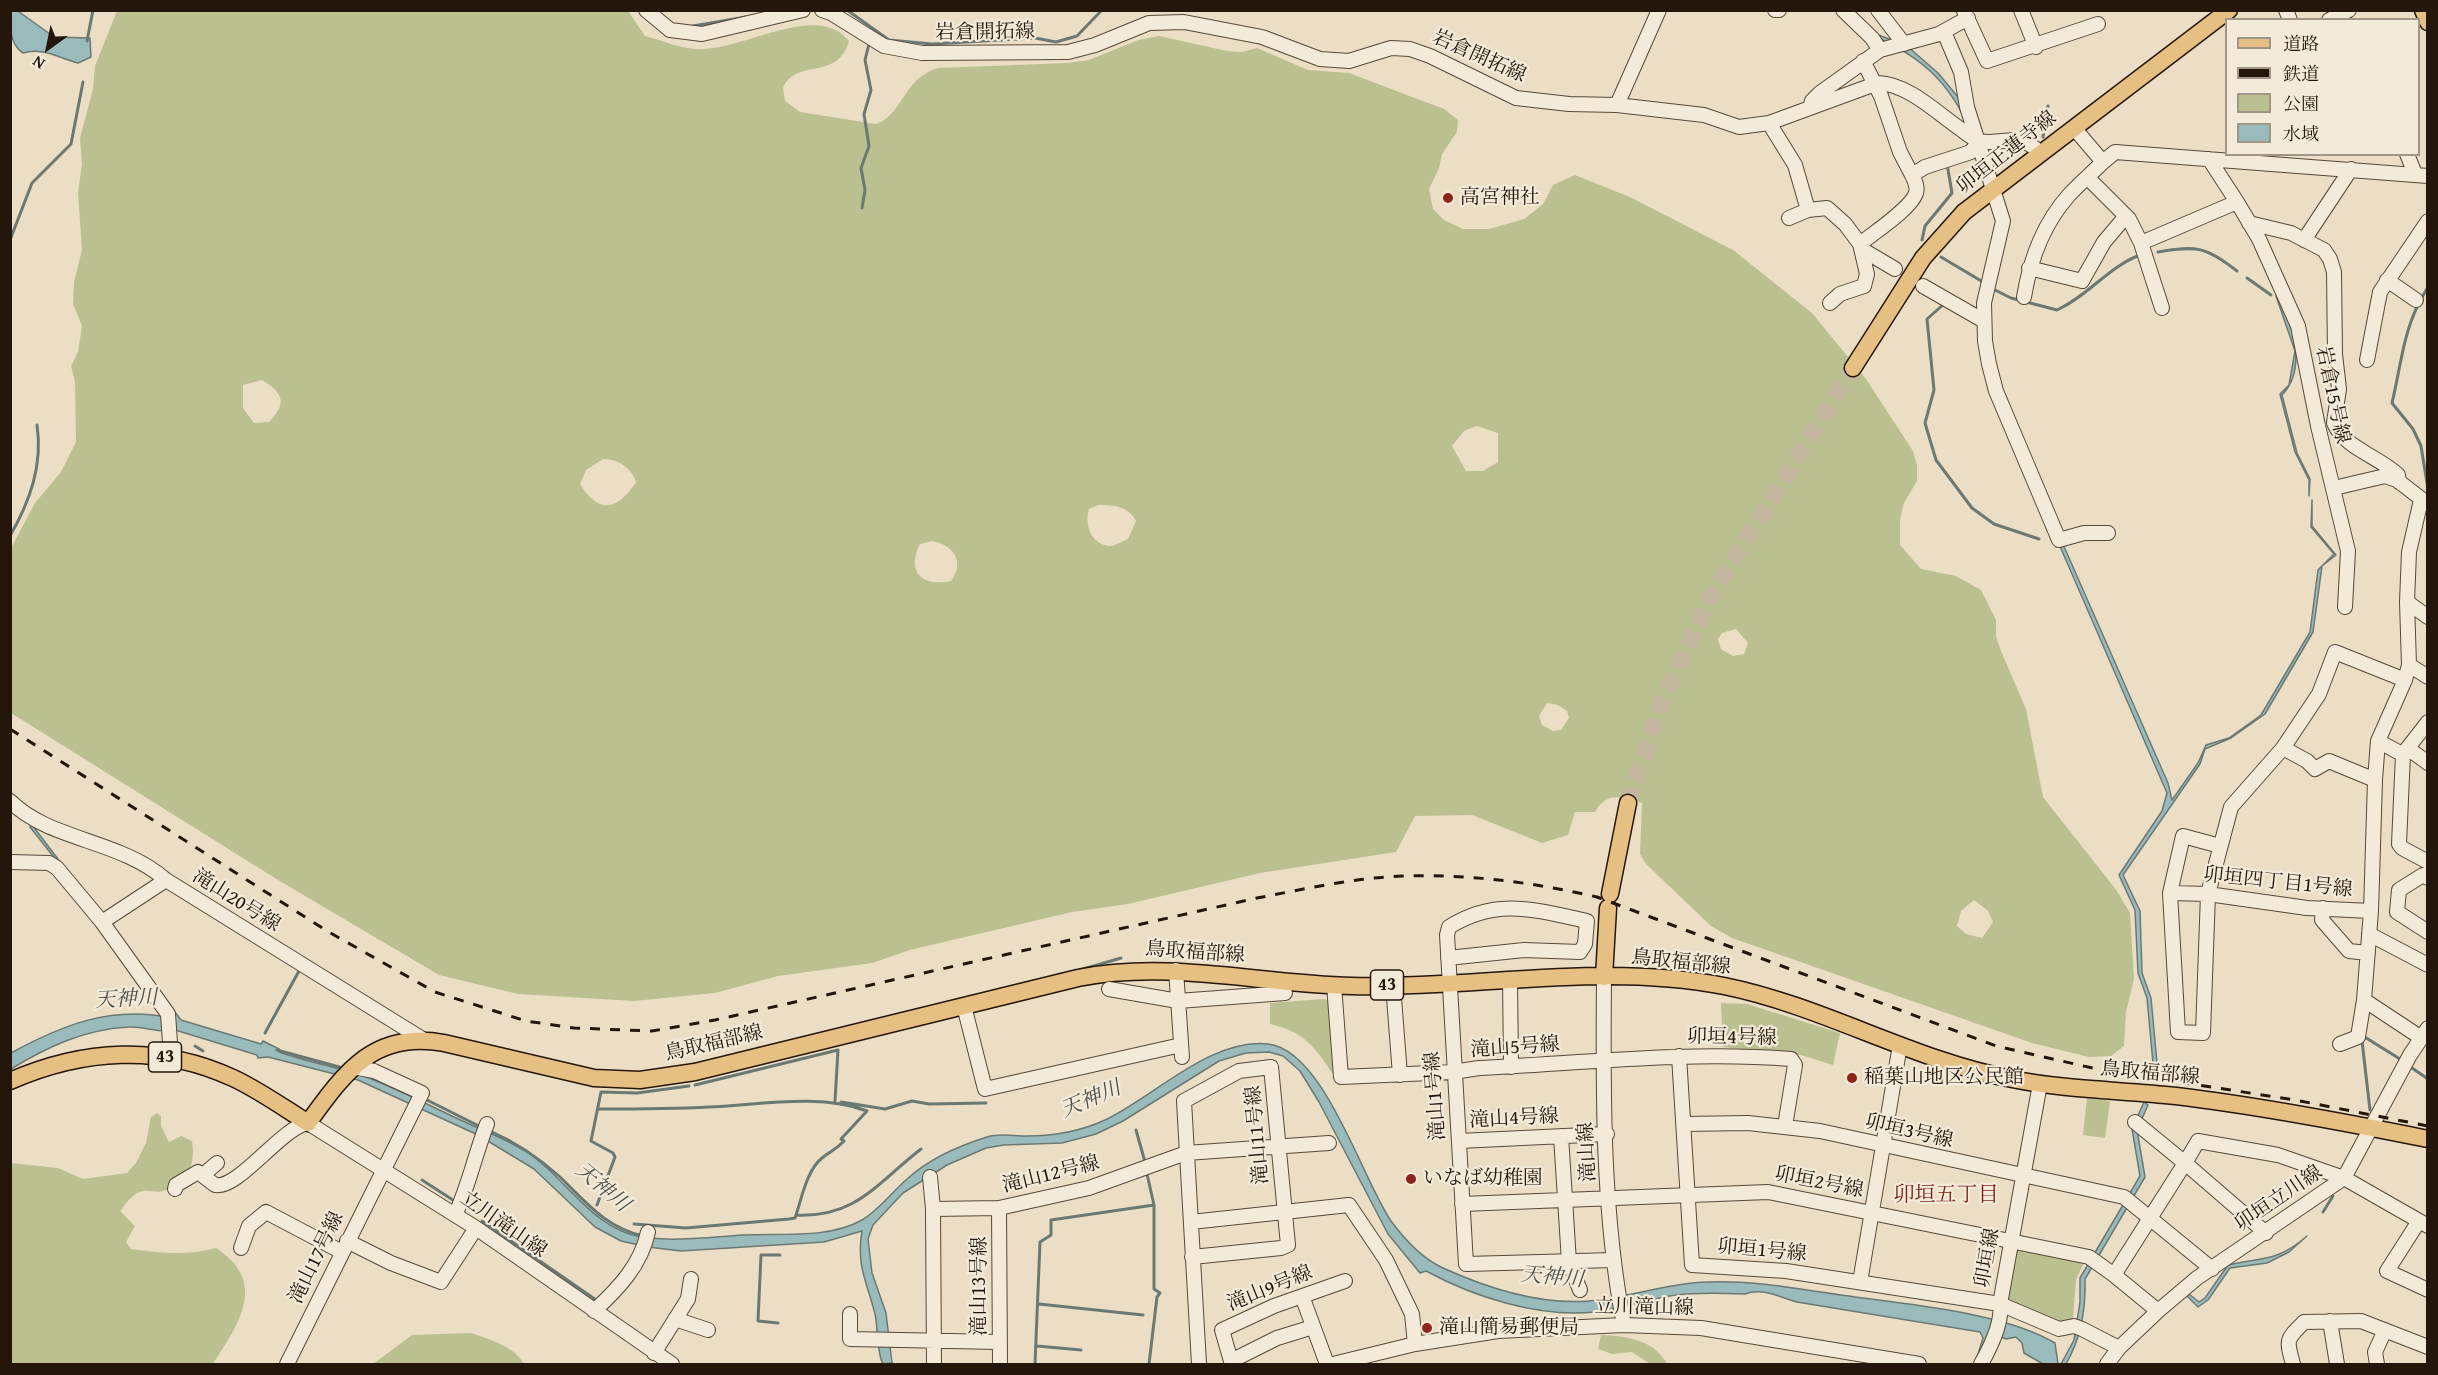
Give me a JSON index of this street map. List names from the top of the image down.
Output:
{
  "streets": {
    "main road": ["卯垣正蓮寺線", "鳥取福部線", "43"],
    "street": [
      "岩倉開拓線",
      "岩倉15号線",
      "卯垣四丁目1号線",
      "滝山20号線",
      "卯垣4号線",
      "滝山5号線",
      "滝山1号線",
      "滝山4号線",
      "卯垣3号線",
      "滝山11号線",
      "滝山線",
      "滝山12号線",
      "卯垣2号線",
      "卯垣立川線",
      "立川滝山線",
      "卯垣1号線",
      "滝山17号線",
      "卯垣線",
      "滝山13号線",
      "滝山9号線"
    ]
  },
  "crossings": [
    ["滝山20号線", "鳥取福部線"],
    ["鳥取福部線", "43"],
    ["鳥取福部線", "滝山5号線"],
    ["鳥取福部線", "滝山1号線"],
    ["鳥取福部線", "滝山線"],
    ["鳥取福部線", "卯垣立川線"],
    ["鳥取福部線", "立川滝山線"],
    ["鳥取福部線", "滝山17号線"],
    ["鳥取福部線", "卯垣線"],
    ["43", "立川滝山線"],
    ["卯垣4号線", "滝山5号線"],
    ["卯垣4号線", "卯垣3号線"],
    ["卯垣4号線", "滝山線"],
    ["卯垣4号線", "卯垣1号線"],
    ["滝山5号線", "滝山1号線"],
    ["滝山5号線", "滝山線"],
    ["滝山1号線", "滝山4号線"],
    ["滝山1号線", "滝山線"],
    ["滝山1号線", "卯垣2号線"],
    ["滝山4号線", "滝山線"],
    ["卯垣3号線", "卯垣1号線"],
    ["卯垣3号線", "卯垣線"],
    ["滝山11号線", "滝山12号線"],
    ["滝山線", "卯垣2号線"],
    ["滝山線", "立川滝山線"],
    ["滝山12号線", "滝山13号線"],
    ["卯垣2号線", "卯垣1号線"],
    ["卯垣2号線", "卯垣線"],
    ["卯垣立川線", "卯垣1号線"],
    ["立川滝山線", "滝山17号線"],
    ["卯垣1号線", "卯垣線"]
  ],
  "districts": ["卯垣五丁目"],
  "water": ["天神川"],
  "places": [
    "高宮神社",
    "稲葉山地区公民館",
    "いなば幼稚園",
    "滝山簡易郵便局"
  ],
  "legend": [
    "道路",
    "鉄道",
    "公園",
    "水域"
  ],
  "north": "bottom left"
}
